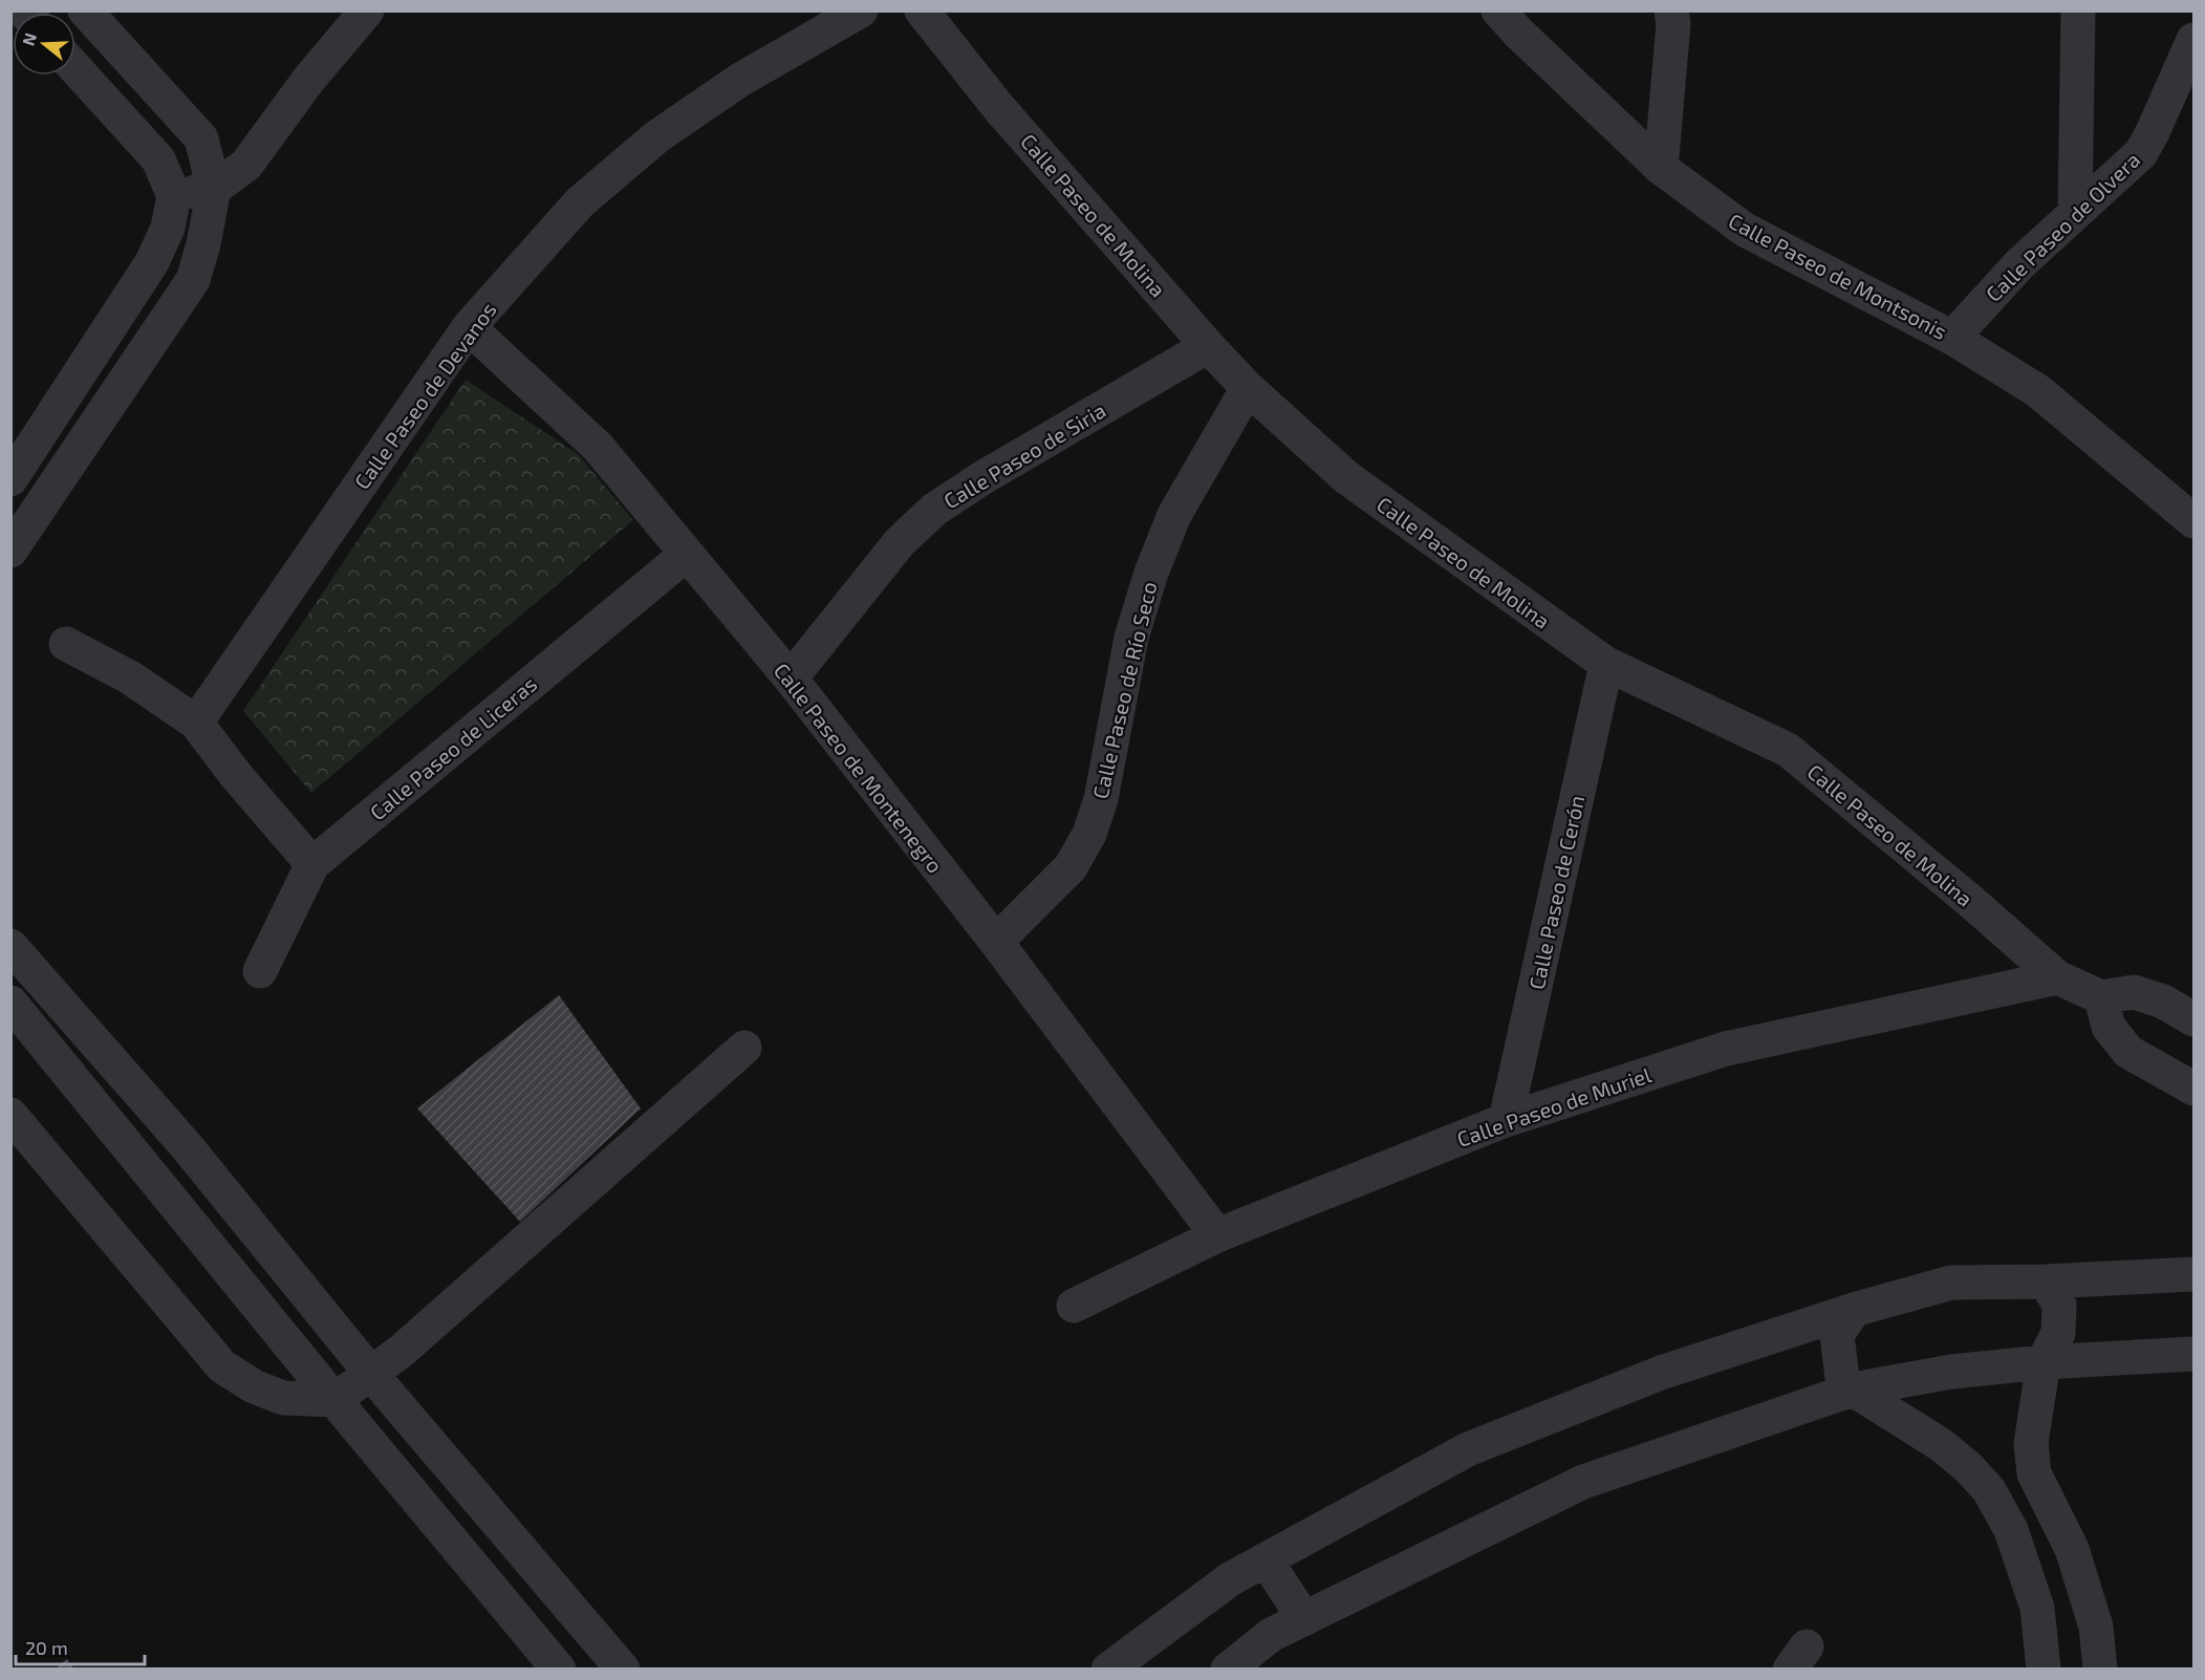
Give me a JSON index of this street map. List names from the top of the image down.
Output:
{
  "streets": {
    "street": [
      "Calle Paseo de Molina",
      "Calle Paseo de Olvera",
      "Calle Paseo de Montsonis",
      "Calle Paseo de Devanos",
      "Calle Paseo de Siria",
      "Calle Paseo de Río Seco",
      "Calle Paseo de Liceras",
      "Calle Paseo de Montenegro",
      "Calle Paseo de Cerón",
      "Calle Paseo de Muriel"
    ]
  },
  "crossings": [
    ["Calle Paseo de Molina", "Calle Paseo de Siria"],
    ["Calle Paseo de Molina", "Calle Paseo de Río Seco"],
    ["Calle Paseo de Molina", "Calle Paseo de Cerón"],
    ["Calle Paseo de Molina", "Calle Paseo de Muriel"],
    ["Calle Paseo de Olvera", "Calle Paseo de Montsonis"],
    ["Calle Paseo de Devanos", "Calle Paseo de Montenegro"],
    ["Calle Paseo de Siria", "Calle Paseo de Montenegro"],
    ["Calle Paseo de Río Seco", "Calle Paseo de Montenegro"],
    ["Calle Paseo de Liceras", "Calle Paseo de Montenegro"],
    ["Calle Paseo de Montenegro", "Calle Paseo de Muriel"],
    ["Calle Paseo de Cerón", "Calle Paseo de Muriel"]
  ],
  "scale_bar": "20 m",
  "north": "left"
}
